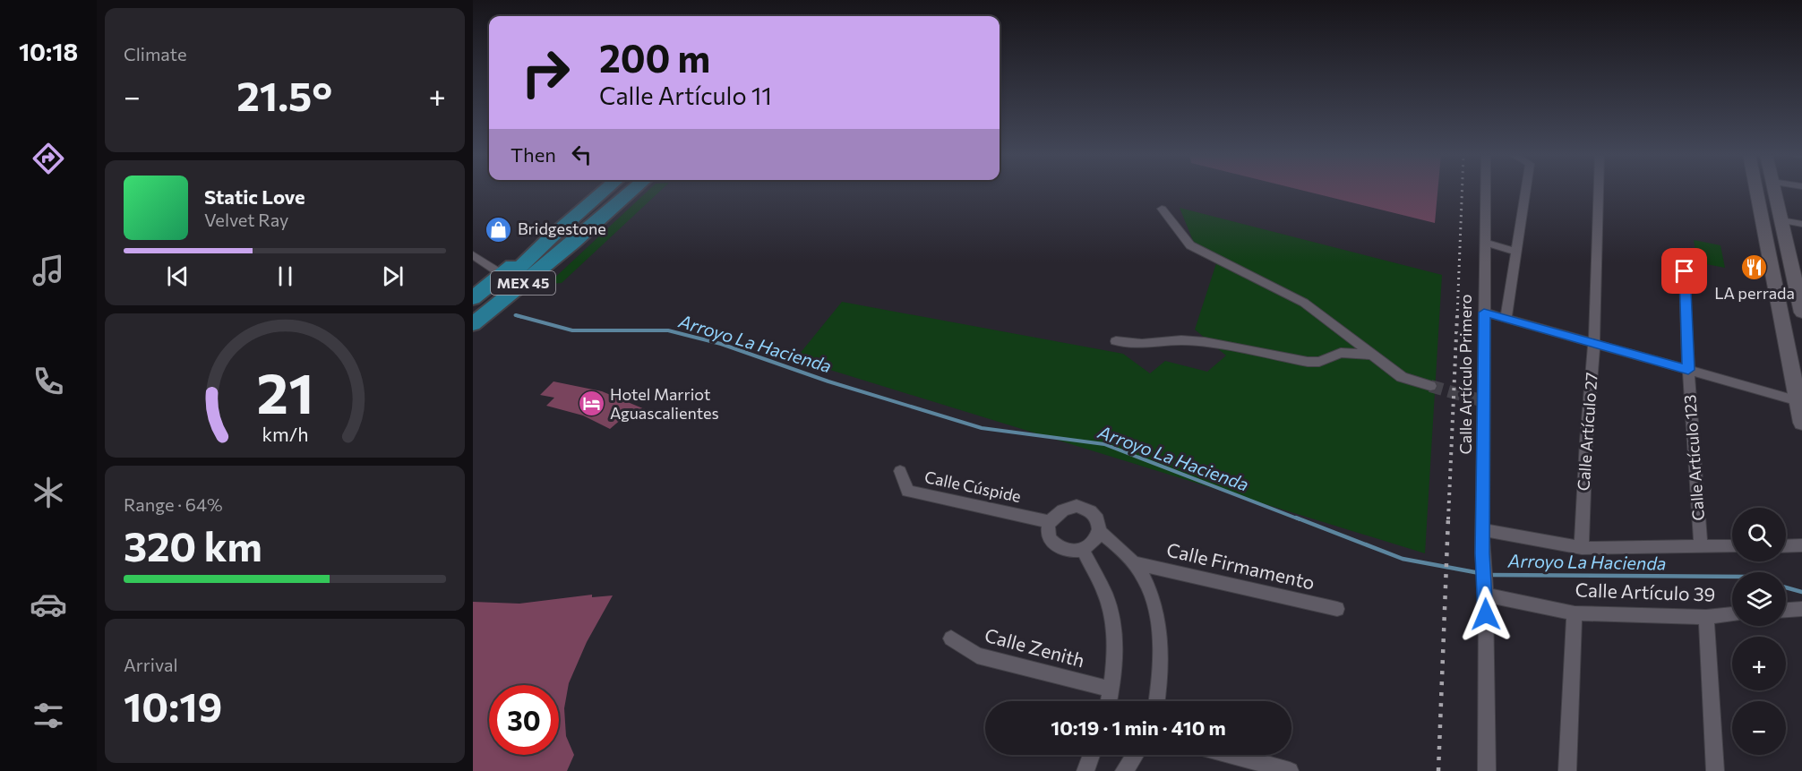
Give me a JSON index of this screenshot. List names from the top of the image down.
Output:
{
  "streets": {
    "main road": ["MEX 45"],
    "street": [
      "Calle Artículo Primero",
      "Calle Artículo 27",
      "Calle Artículo 123",
      "Calle Cúspide",
      "Calle Firmamento",
      "Calle Artículo 39",
      "Calle Zenith"
    ]
  },
  "crossings": [
    ["Calle Artículo Primero", "Calle Artículo 39"]
  ],
  "water": ["Arroyo La Hacienda"],
  "places": {
    "shop": ["Bridgestone"],
    "restaurant": ["LA perrada"],
    "hotel": ["Hotel Marriot Aguascalientes"]
  },
  "page": {
    "tabs": "10:18",
    "tile": [
      "Climate",
      ["Range · 64%", "320 km"],
      ["Arrival", "10:19"]
    ],
    "turn": ["200 m", "Calle Artículo 11"],
    "heat": ["−", "21.5°", "+"],
    "then": "Then",
    "song": ["Static Love", "Velvet Ray"],
    "map_buttons": ["+", "−"],
    "limit": "30",
    "trip": "10:19 · 1 min · 410 m",
    "gauge": ["21", "km/h"]
  }
}
